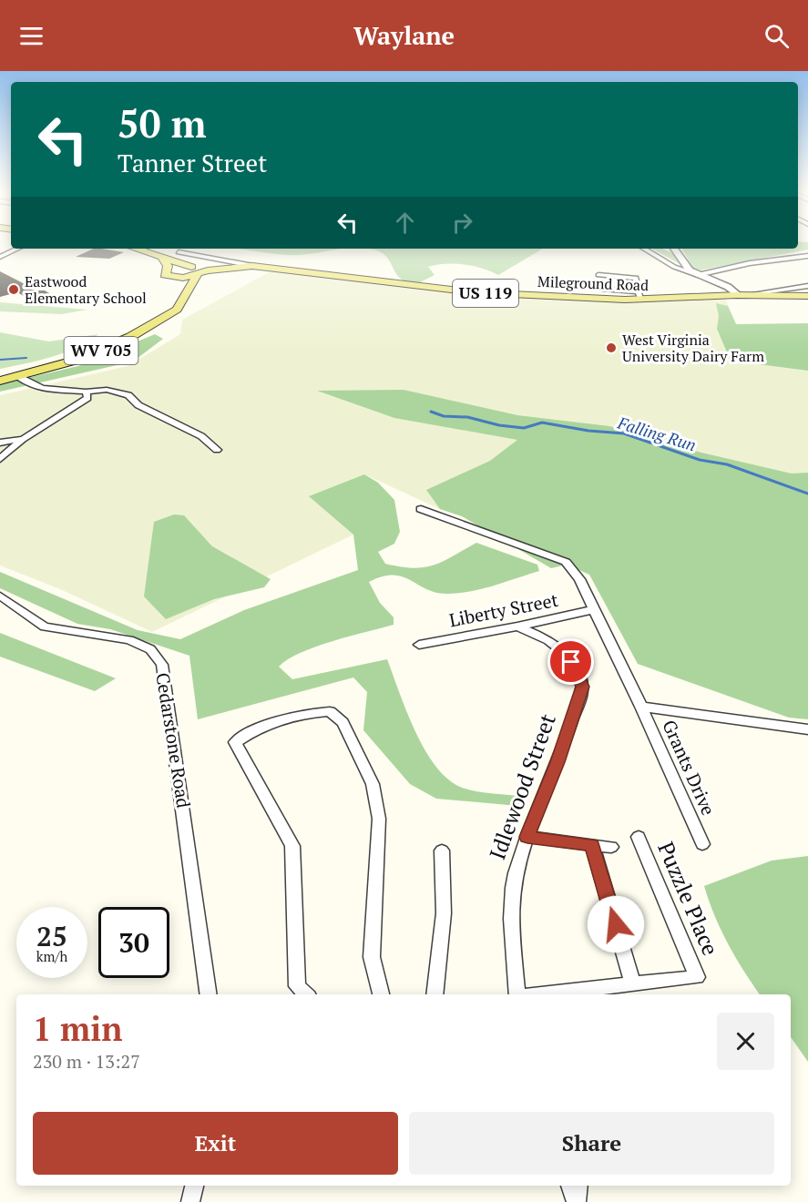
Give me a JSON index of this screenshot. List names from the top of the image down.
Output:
{
  "streets": {
    "main road": ["Mileground Road", "US 119", "WV 705"],
    "street": [
      "Liberty Street",
      "Cedarstone Road",
      "Grants Drive",
      "Idlewood Street",
      "Puzzle Place"
    ]
  },
  "crossings": [
    ["Mileground Road", "US 119"],
    ["Mileground Road", "WV 705"],
    ["Liberty Street", "Grants Drive"],
    ["Liberty Street", "Idlewood Street"]
  ],
  "water": ["Falling Run"],
  "places": ["Eastwood Elementary School", "West Virginia University Dairy Farm"],
  "page": {
    "header": "Waylane",
    "turn": ["50 m", "Tanner Street"],
    "speed": "25 km/h",
    "limit": "30",
    "heading": ["1 min", "230 m · 13:27"],
    "buttons": ["Exit", "Share"]
  }
}
